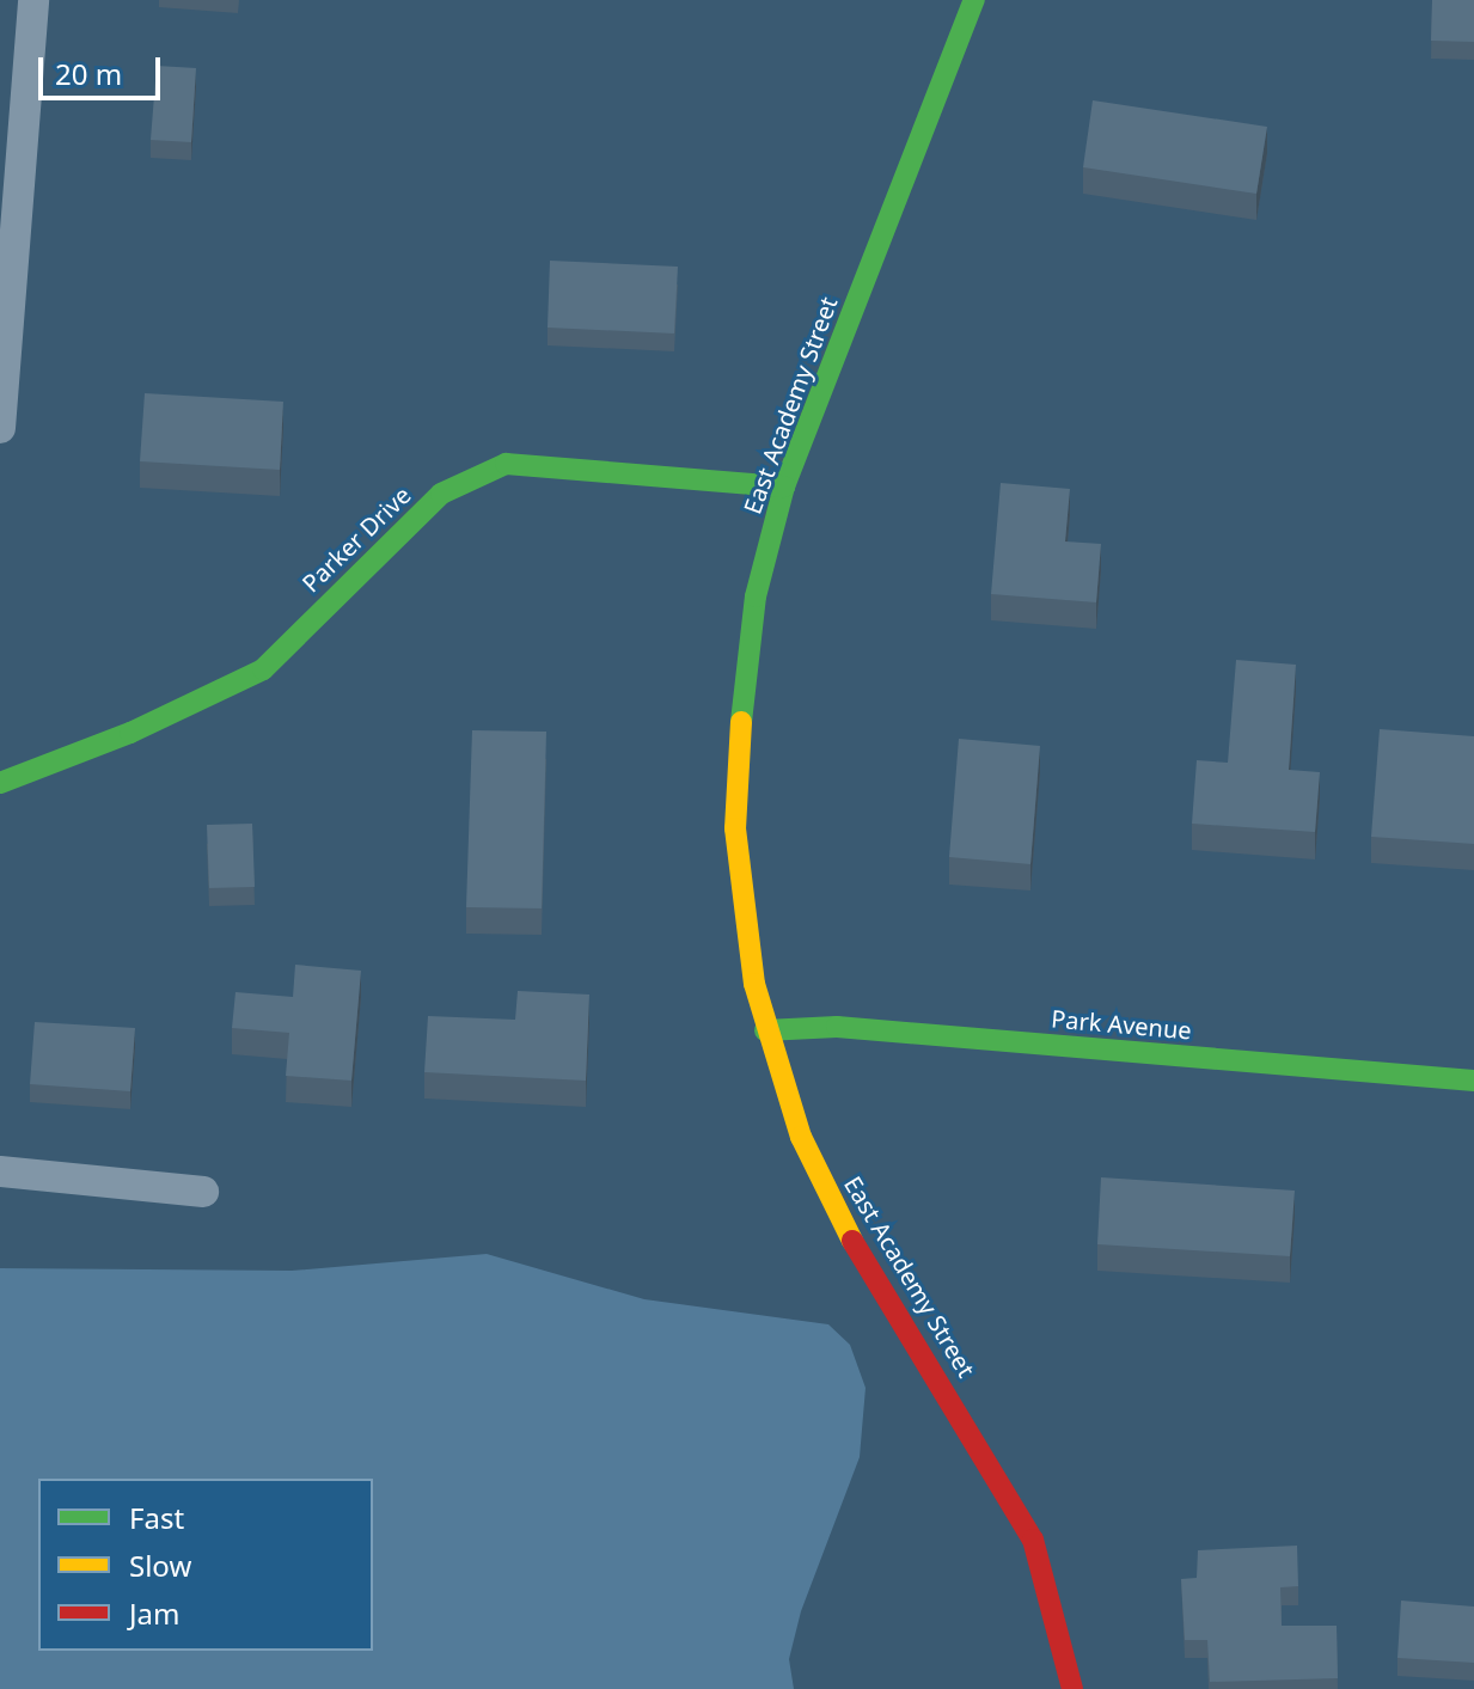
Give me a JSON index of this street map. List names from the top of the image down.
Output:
{
  "streets": {
    "street": ["East Academy Street", "Parker Drive", "Park Avenue"]
  },
  "crossings": [
    ["East Academy Street", "Parker Drive"],
    ["East Academy Street", "Park Avenue"]
  ],
  "legend": ["Fast", "Slow", "Jam"],
  "scale_bar": "20 m"
}
